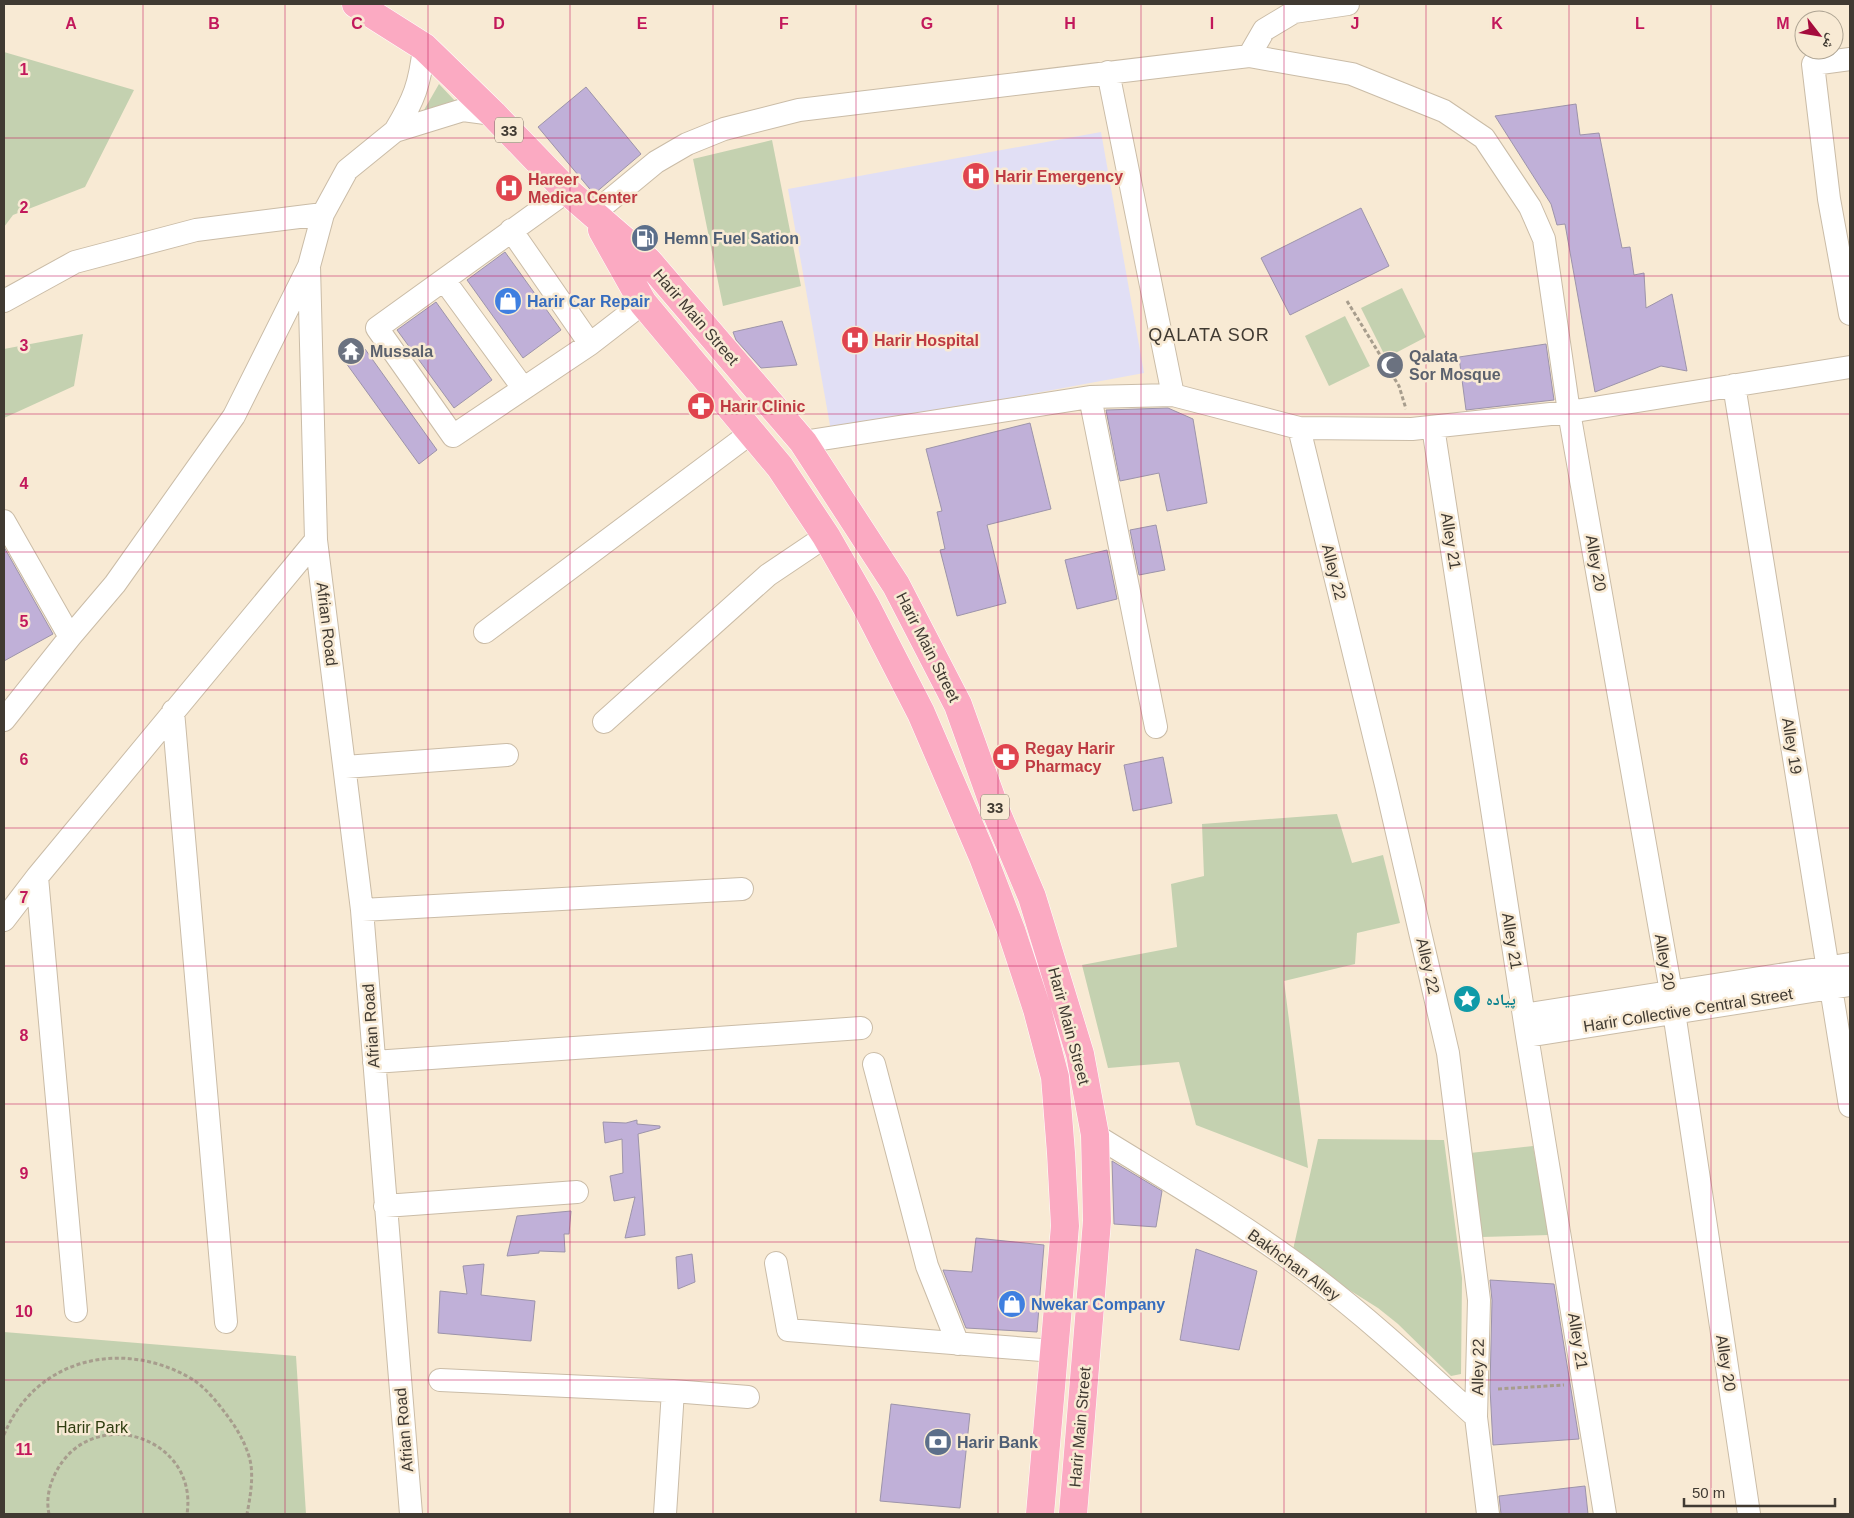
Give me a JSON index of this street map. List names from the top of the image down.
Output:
{
  "streets": {
    "main road": ["33", "Harir Main Street"],
    "street": [
      "Alley 21",
      "Alley 20",
      "Alley 22",
      "Afrian Road",
      "Alley 19",
      "Harir Collective Central Street",
      "Bakhchan Alley"
    ]
  },
  "crossings": [
    ["33", "Harir Main Street"],
    ["33", "Alley 20"],
    ["Harir Main Street", "Alley 20"],
    ["Harir Main Street", "Bakhchan Alley"],
    ["Alley 21", "Harir Collective Central Street"],
    ["Alley 20", "Harir Collective Central Street"],
    ["Alley 22", "Bakhchan Alley"],
    ["Alley 19", "Harir Collective Central Street"]
  ],
  "districts": ["QALATA SOR"],
  "parks": ["Harir Park"],
  "places": {
    "hospital": ["Harir Emergency", "Hareer Medica Center", "‌Harir Hospital"],
    "fuel station": ["Hemn Fuel Sation"],
    "shop": ["Harir Car Repair", "Nwekar Company"],
    "temple": ["Mussala"],
    "mosque": ["Qalata Sor Mosque"],
    "pharmacy": ["Harir Clinic", "Regay Harir Pharmacy"],
    "place": ["پیادە"],
    "bank": ["Harir Bank"]
  },
  "scale_bar": "50 m",
  "north": "bottom right",
  "grid": {
    "columns": [
      "A",
      "B",
      "C",
      "D",
      "E",
      "F",
      "G",
      "H",
      "I",
      "J",
      "K",
      "L",
      "M"
    ],
    "rows": [
      "1",
      "2",
      "3",
      "4",
      "5",
      "6",
      "7",
      "8",
      "9",
      "10",
      "11"
    ]
  }
}
